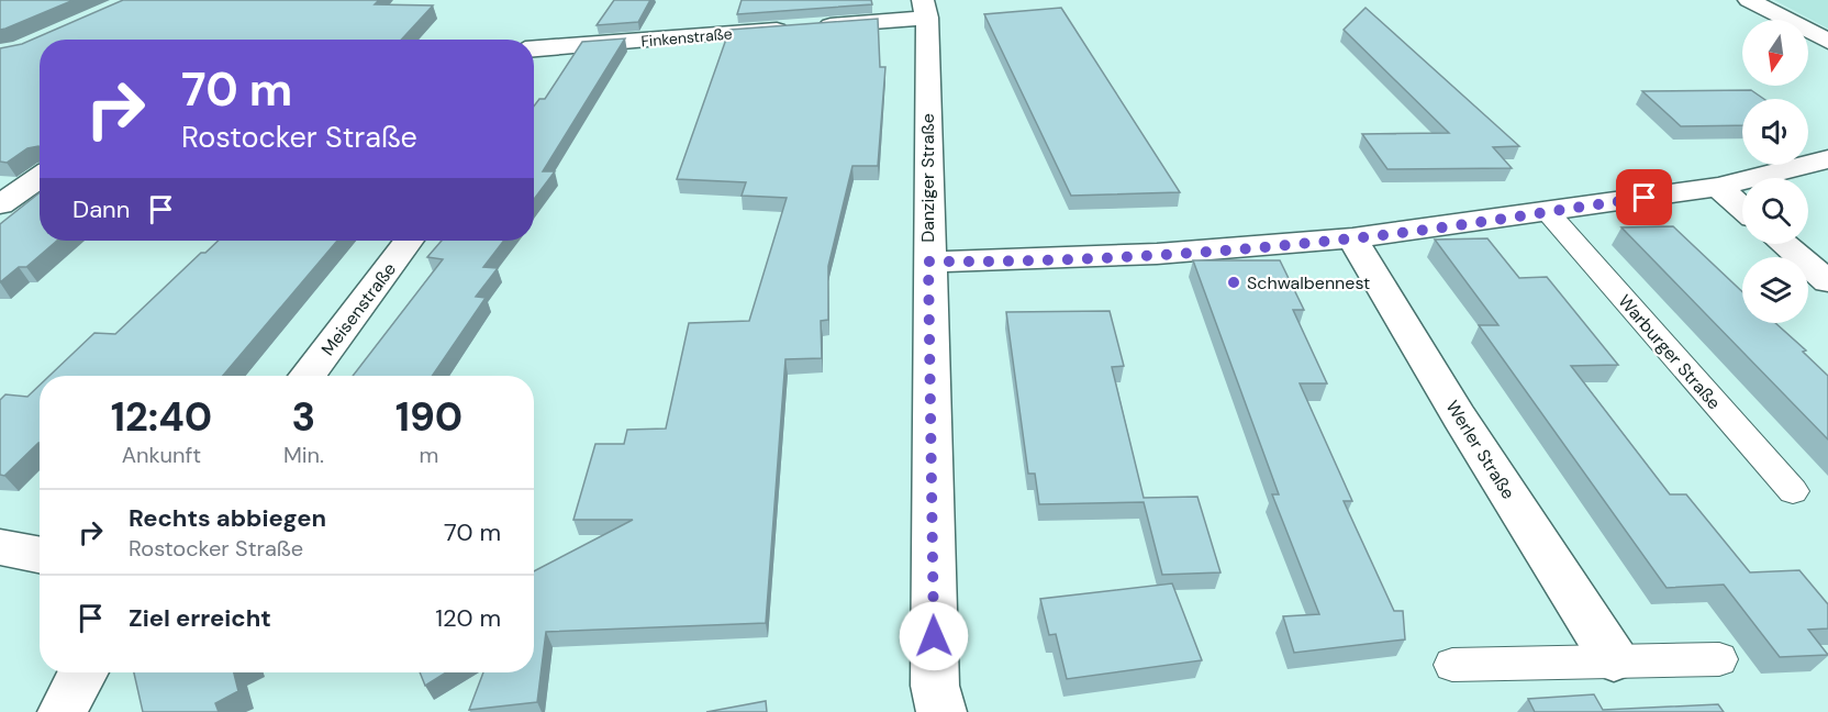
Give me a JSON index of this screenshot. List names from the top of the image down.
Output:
{
  "streets": {
    "street": [
      "Finkenstraße",
      "Danziger Straße",
      "Meisenstraße",
      "Werler Straße"
    ],
    "lane": ["Warburger Straße"]
  },
  "crossings": [
    ["Finkenstraße", "Danziger Straße"]
  ],
  "places": ["Schwalbennest"],
  "north": "bottom",
  "page": {
    "turn": ["70 m", "Rostocker Straße"],
    "then": "Dann",
    "eta": [
      "12:40",
      "Ankunft",
      "3",
      "Min.",
      "190",
      "m"
    ],
    "list": [
      {
        "name": "Rechts abbiegen",
        "note": "Rostocker Straße",
        "value": "70 m"
      },
      {
        "name": "Ziel erreicht",
        "value": "120 m"
      }
    ]
  }
}
